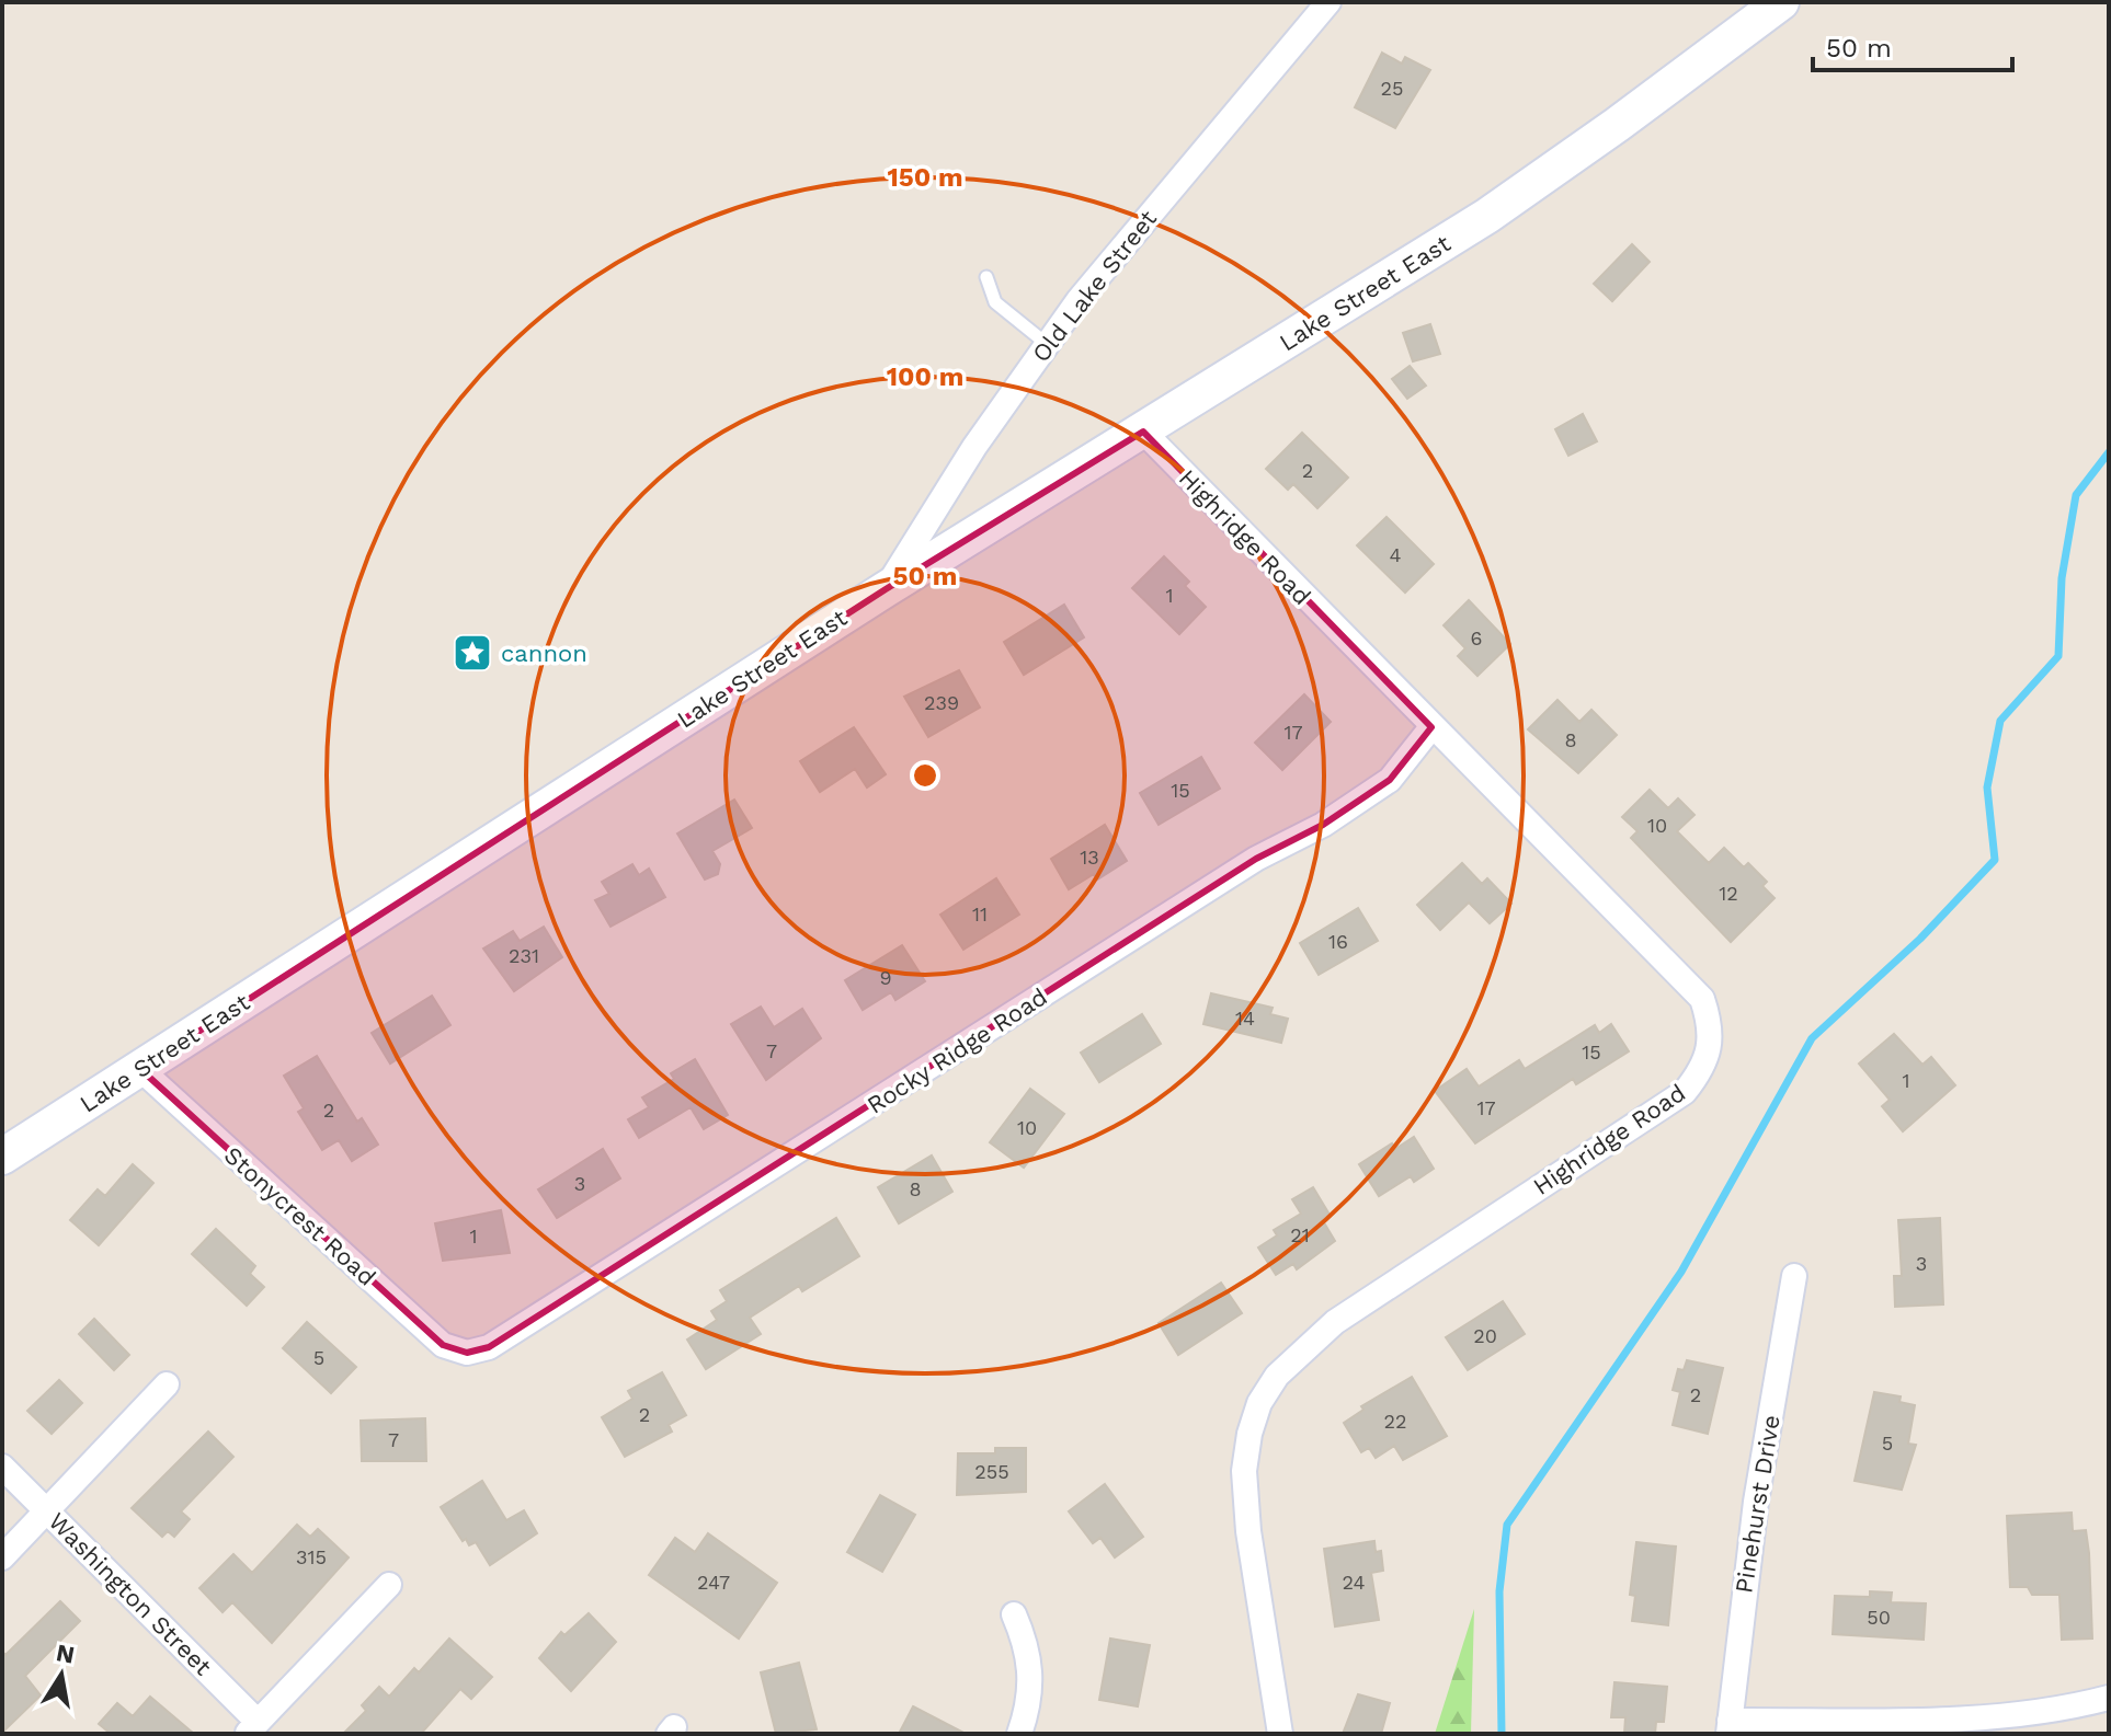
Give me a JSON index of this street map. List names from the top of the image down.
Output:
{
  "streets": {
    "main road": ["Lake Street East"],
    "street": [
      "Old Lake Street",
      "Highridge Road",
      "Rocky Ridge Road",
      "Stonycrest Road",
      "Pinehurst Drive",
      "Washington Street"
    ]
  },
  "crossings": [
    ["Old Lake Street", "Lake Street East"],
    ["Lake Street East", "Highridge Road"],
    ["Lake Street East", "Stonycrest Road"],
    ["Highridge Road", "Rocky Ridge Road"],
    ["Rocky Ridge Road", "Stonycrest Road"]
  ],
  "places": {
    "place": ["cannon"]
  },
  "house_numbers": [
    "25",
    "2",
    "4",
    "1",
    "6",
    "239",
    "17",
    "8",
    "15",
    "10",
    "13",
    "12",
    "11",
    "16",
    "231",
    "9",
    "14",
    "7",
    "15",
    "1",
    "17",
    "2",
    "10",
    "3",
    "8",
    "21",
    "1",
    "3",
    "20",
    "5",
    "2",
    "2",
    "22",
    "7",
    "5",
    "255",
    "315",
    "247",
    "24",
    "50"
  ],
  "scale_bar": "50 m",
  "north": "top",
  "rings": ["150 m", "100 m", "50 m"]
}
